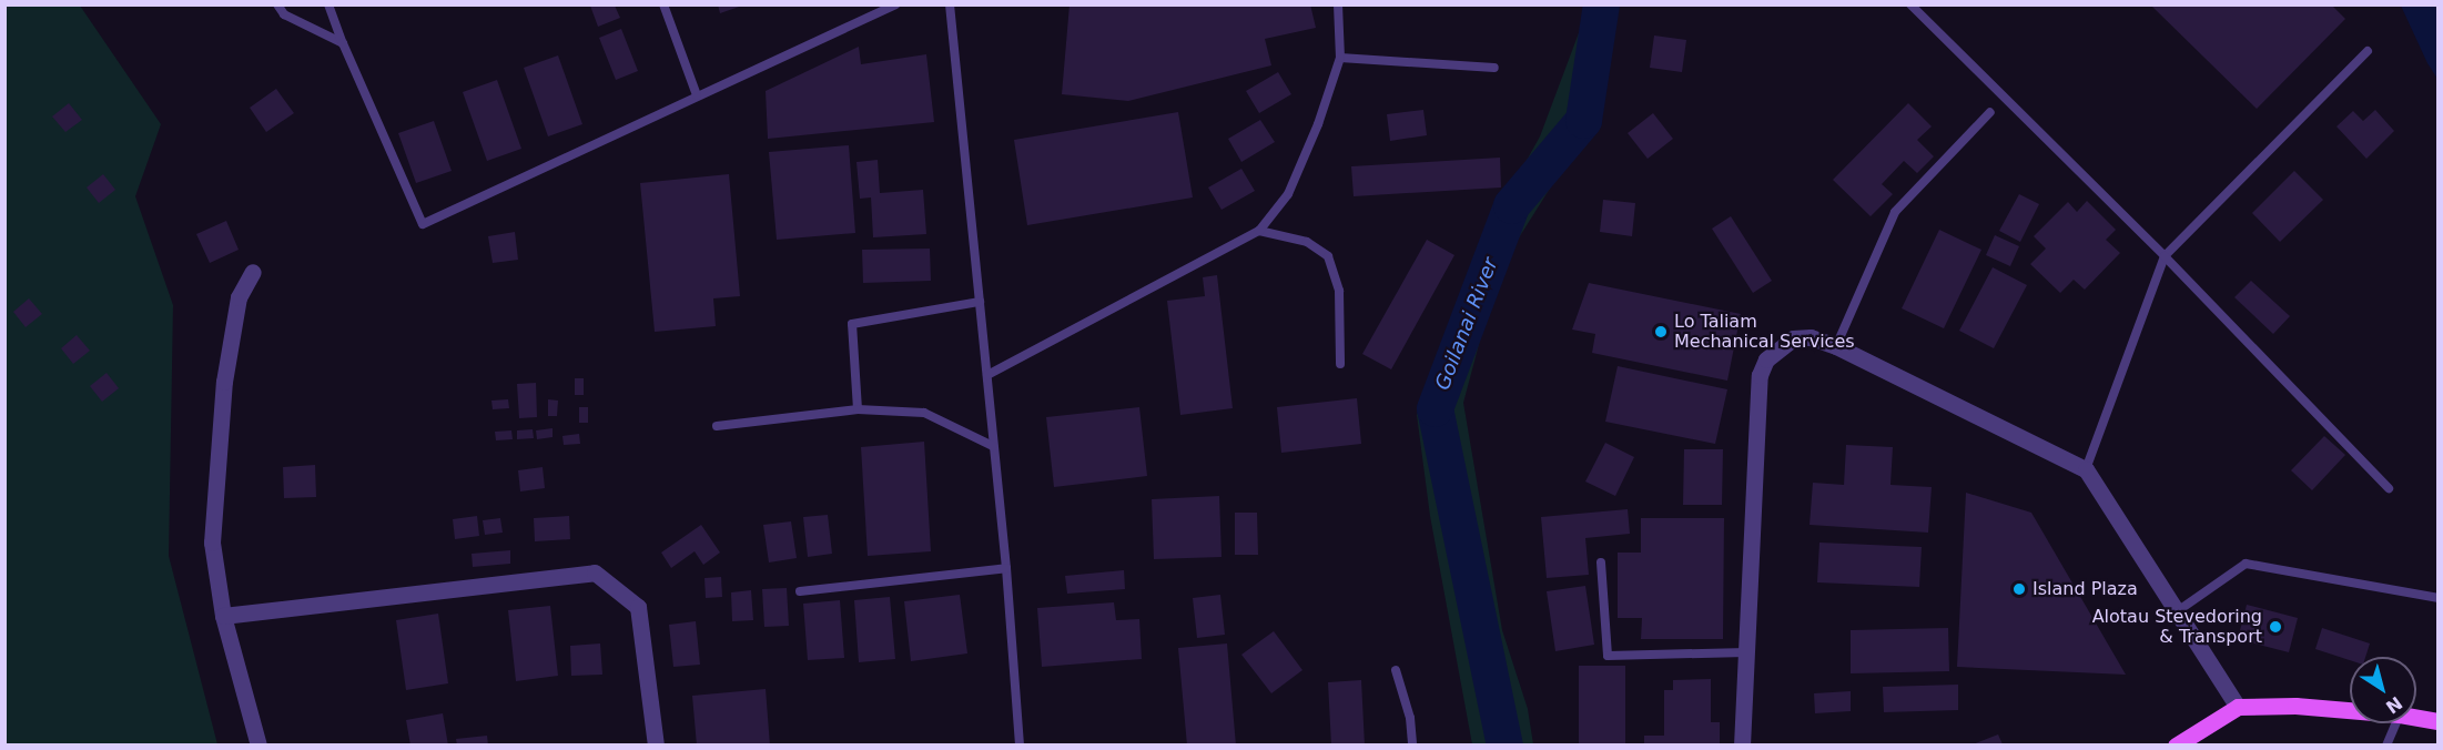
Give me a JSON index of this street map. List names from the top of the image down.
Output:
{
  "water": ["Goilanai River"],
  "places": ["Lo Taliam Mechanical Services", "Island Plaza", "Alotau Stevedoring & Transport"],
  "north": "bottom right"
}
